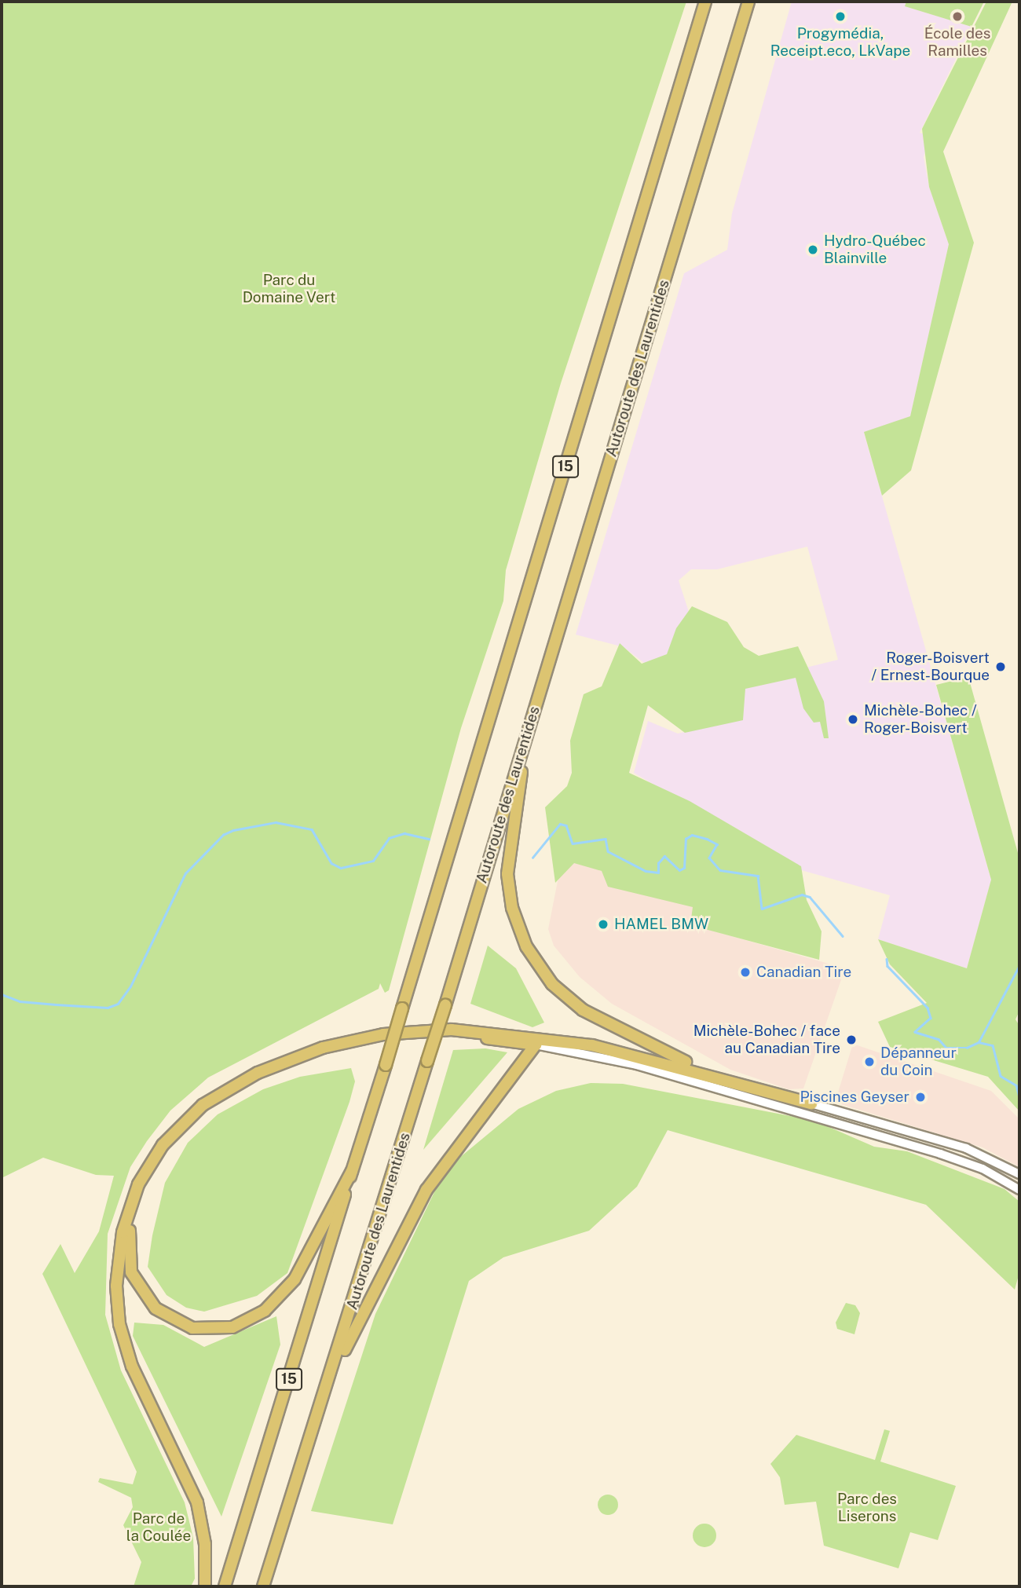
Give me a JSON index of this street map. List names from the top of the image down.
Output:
{
  "streets": {
    "highway": ["Autoroute des Laurentides", "15"]
  },
  "parks": ["Parc du Domaine Vert", "Parc des Liserons", "Parc de la Coulée"],
  "places": [
    "Progymédia, Receipt.eco, LkVape",
    "École des Ramilles",
    "Hydro-Québec Blainville",
    "Roger-Boisvert / Ernest-Bourque",
    "Michèle-Bohec / Roger-Boisvert",
    "HAMEL BMW",
    "Canadian Tire",
    "Michèle-Bohec / face au Canadian Tire",
    "Dépanneur du Coin",
    "Piscines Geyser"
  ]
}
